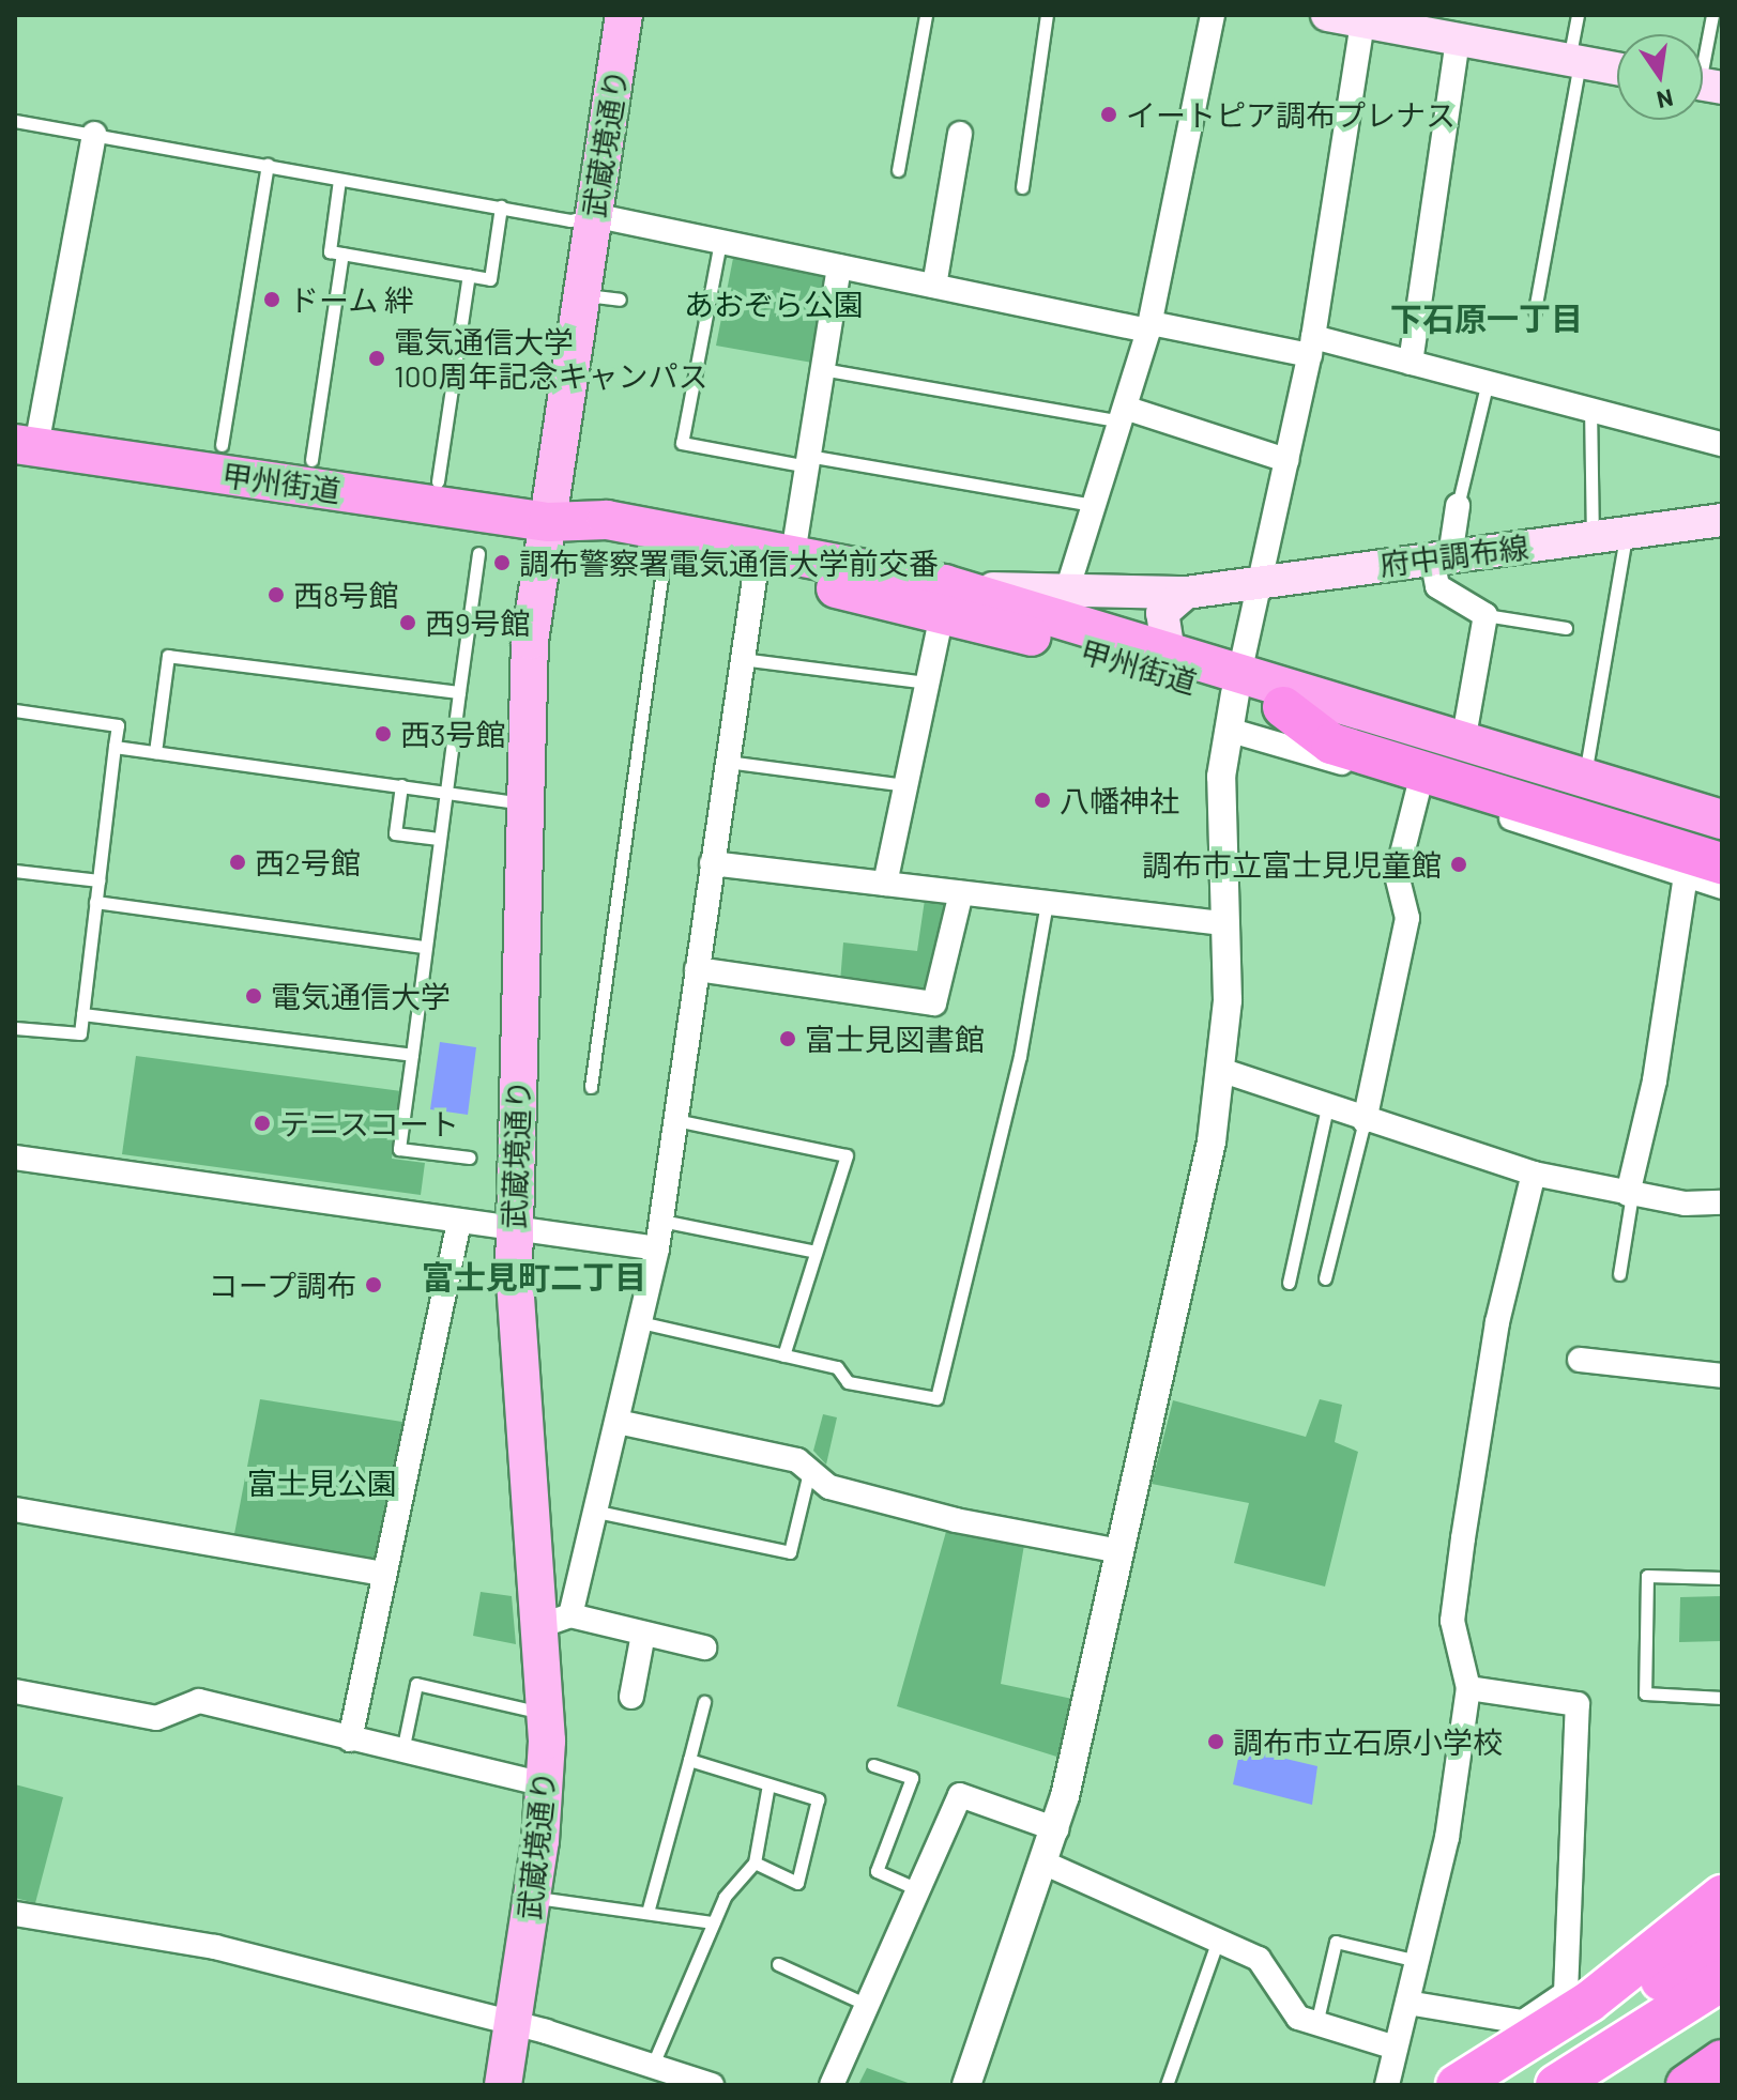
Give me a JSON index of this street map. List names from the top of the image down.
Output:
{
  "streets": {
    "highway": ["甲州街道"],
    "main road": ["武蔵境通り", "府中調布線"]
  },
  "crossings": [
    ["武蔵境通り", "甲州街道"],
    ["甲州街道", "府中調布線"]
  ],
  "districts": ["下石原一丁目", "富士見町二丁目"],
  "parks": ["あおぞら公園", "富士見公園"],
  "places": [
    "イートピア調布プレナス",
    "ドーム 絆",
    "電気通信大学 100周年記念キャンパス",
    "調布警察署電気通信大学前交番",
    "西8号館",
    "西9号館",
    "西3号館",
    "八幡神社",
    "西2号館",
    "調布市立富士見児童館",
    "電気通信大学",
    "富士見図書館",
    "テニスコート",
    "コープ調布",
    "調布市立石原小学校"
  ],
  "north": "bottom"
}
